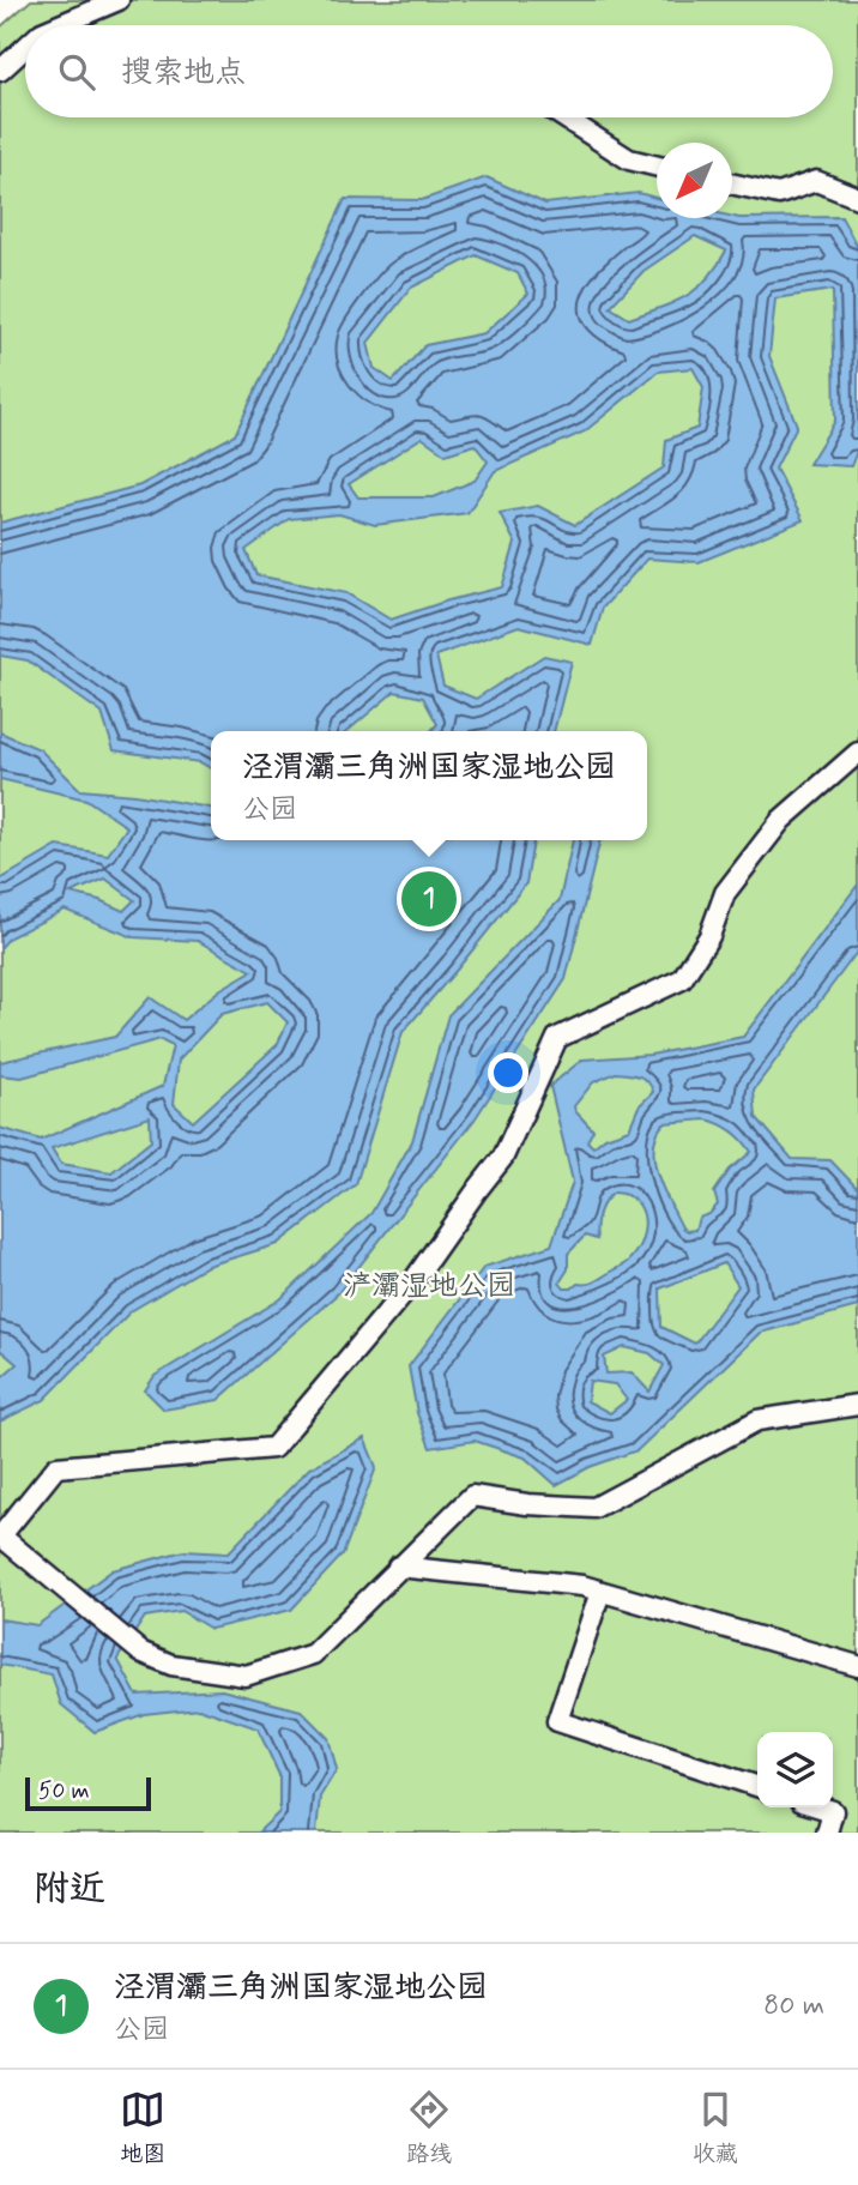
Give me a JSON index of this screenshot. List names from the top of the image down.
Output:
{
  "parks": ["浐灞湿地公园"],
  "scale_bar": "50 m",
  "north": "bottom left",
  "page": {
    "search": "搜索地点",
    "popup": ["泾渭灞三角洲国家湿地公园", "公园"],
    "pins": "1",
    "scale": "50 m",
    "heading": "附近",
    "list": [
      {
        "mark": "1",
        "name": "泾渭灞三角洲国家湿地公园",
        "note": "公园",
        "value": "80 m"
      }
    ],
    "nav": ["地图", "路线", "收藏"]
  }
}
